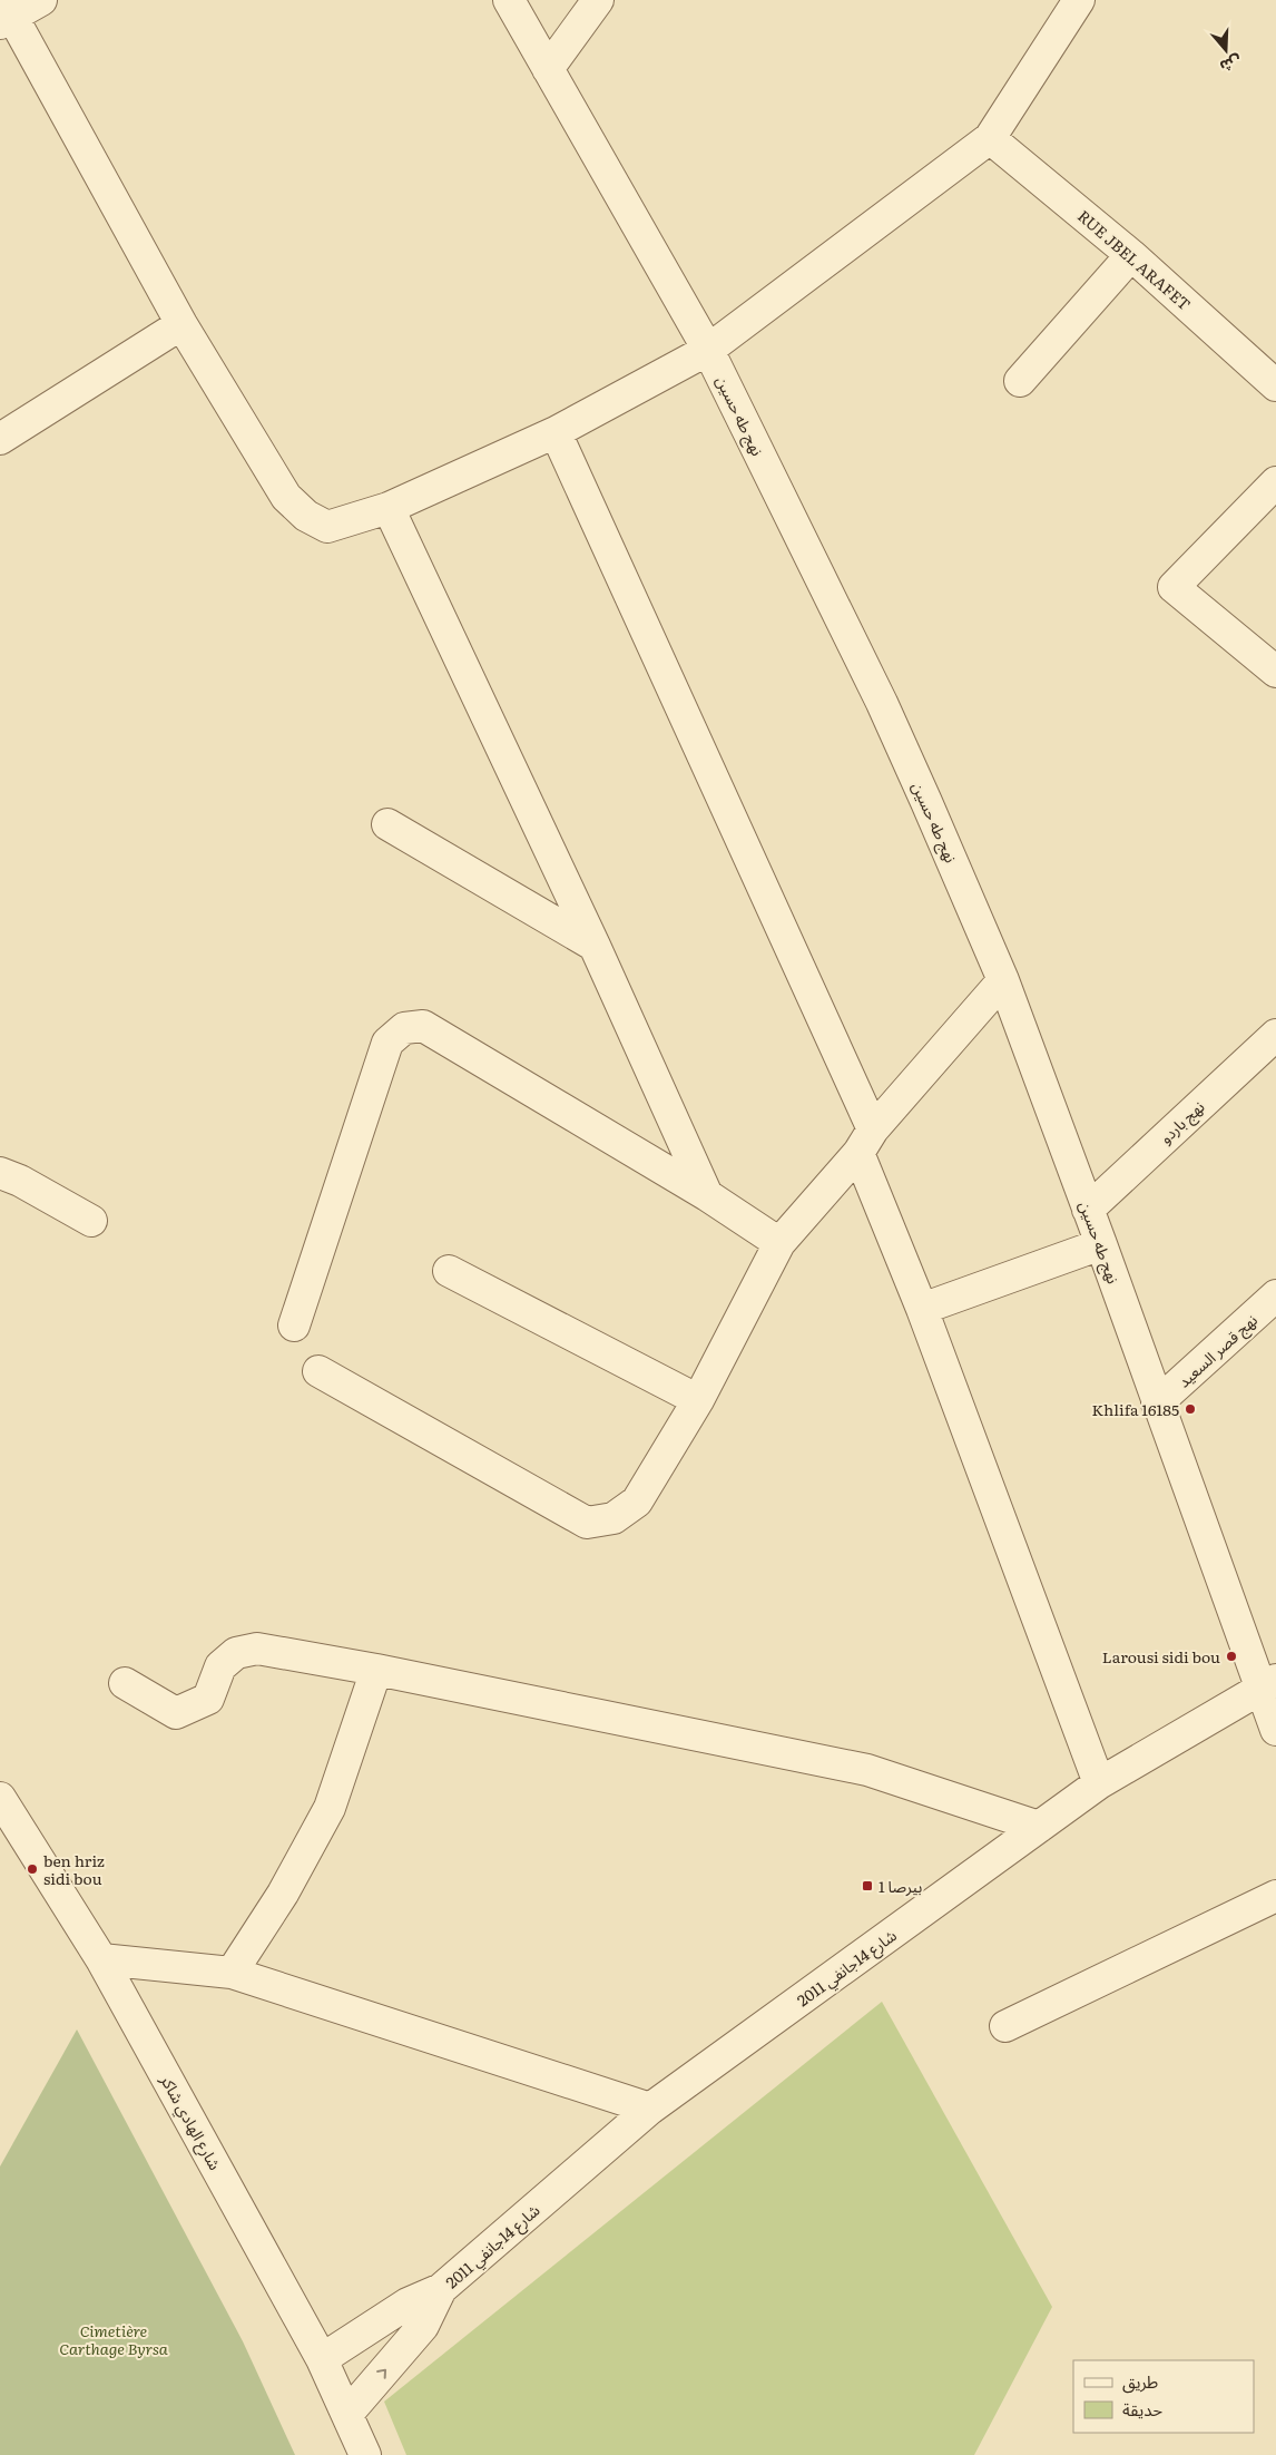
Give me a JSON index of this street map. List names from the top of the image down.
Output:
{
  "streets": {
    "street": [
      "RUE JBEL ARAFET",
      "نهج طه حسين",
      "نهج باردو",
      "نهج قصر السعيد",
      "شارع 14جانفي 2011",
      "شارع الهادي شاكر"
    ]
  },
  "crossings": [
    ["نهج طه حسين", "نهج باردو"],
    ["نهج طه حسين", "نهج قصر السعيد"],
    ["نهج طه حسين", "شارع 14جانفي 2011"],
    ["شارع 14جانفي 2011", "شارع الهادي شاكر"]
  ],
  "parks": ["Cimetière Carthage Byrsa"],
  "places": {
    "other": ["Khlifa 16185", "Larousi sidi bou", "ben hriz sidi bou"],
    "transit": ["بيرصا 1"]
  },
  "legend": ["طريق", "حديقة"],
  "north": "bottom"
}
